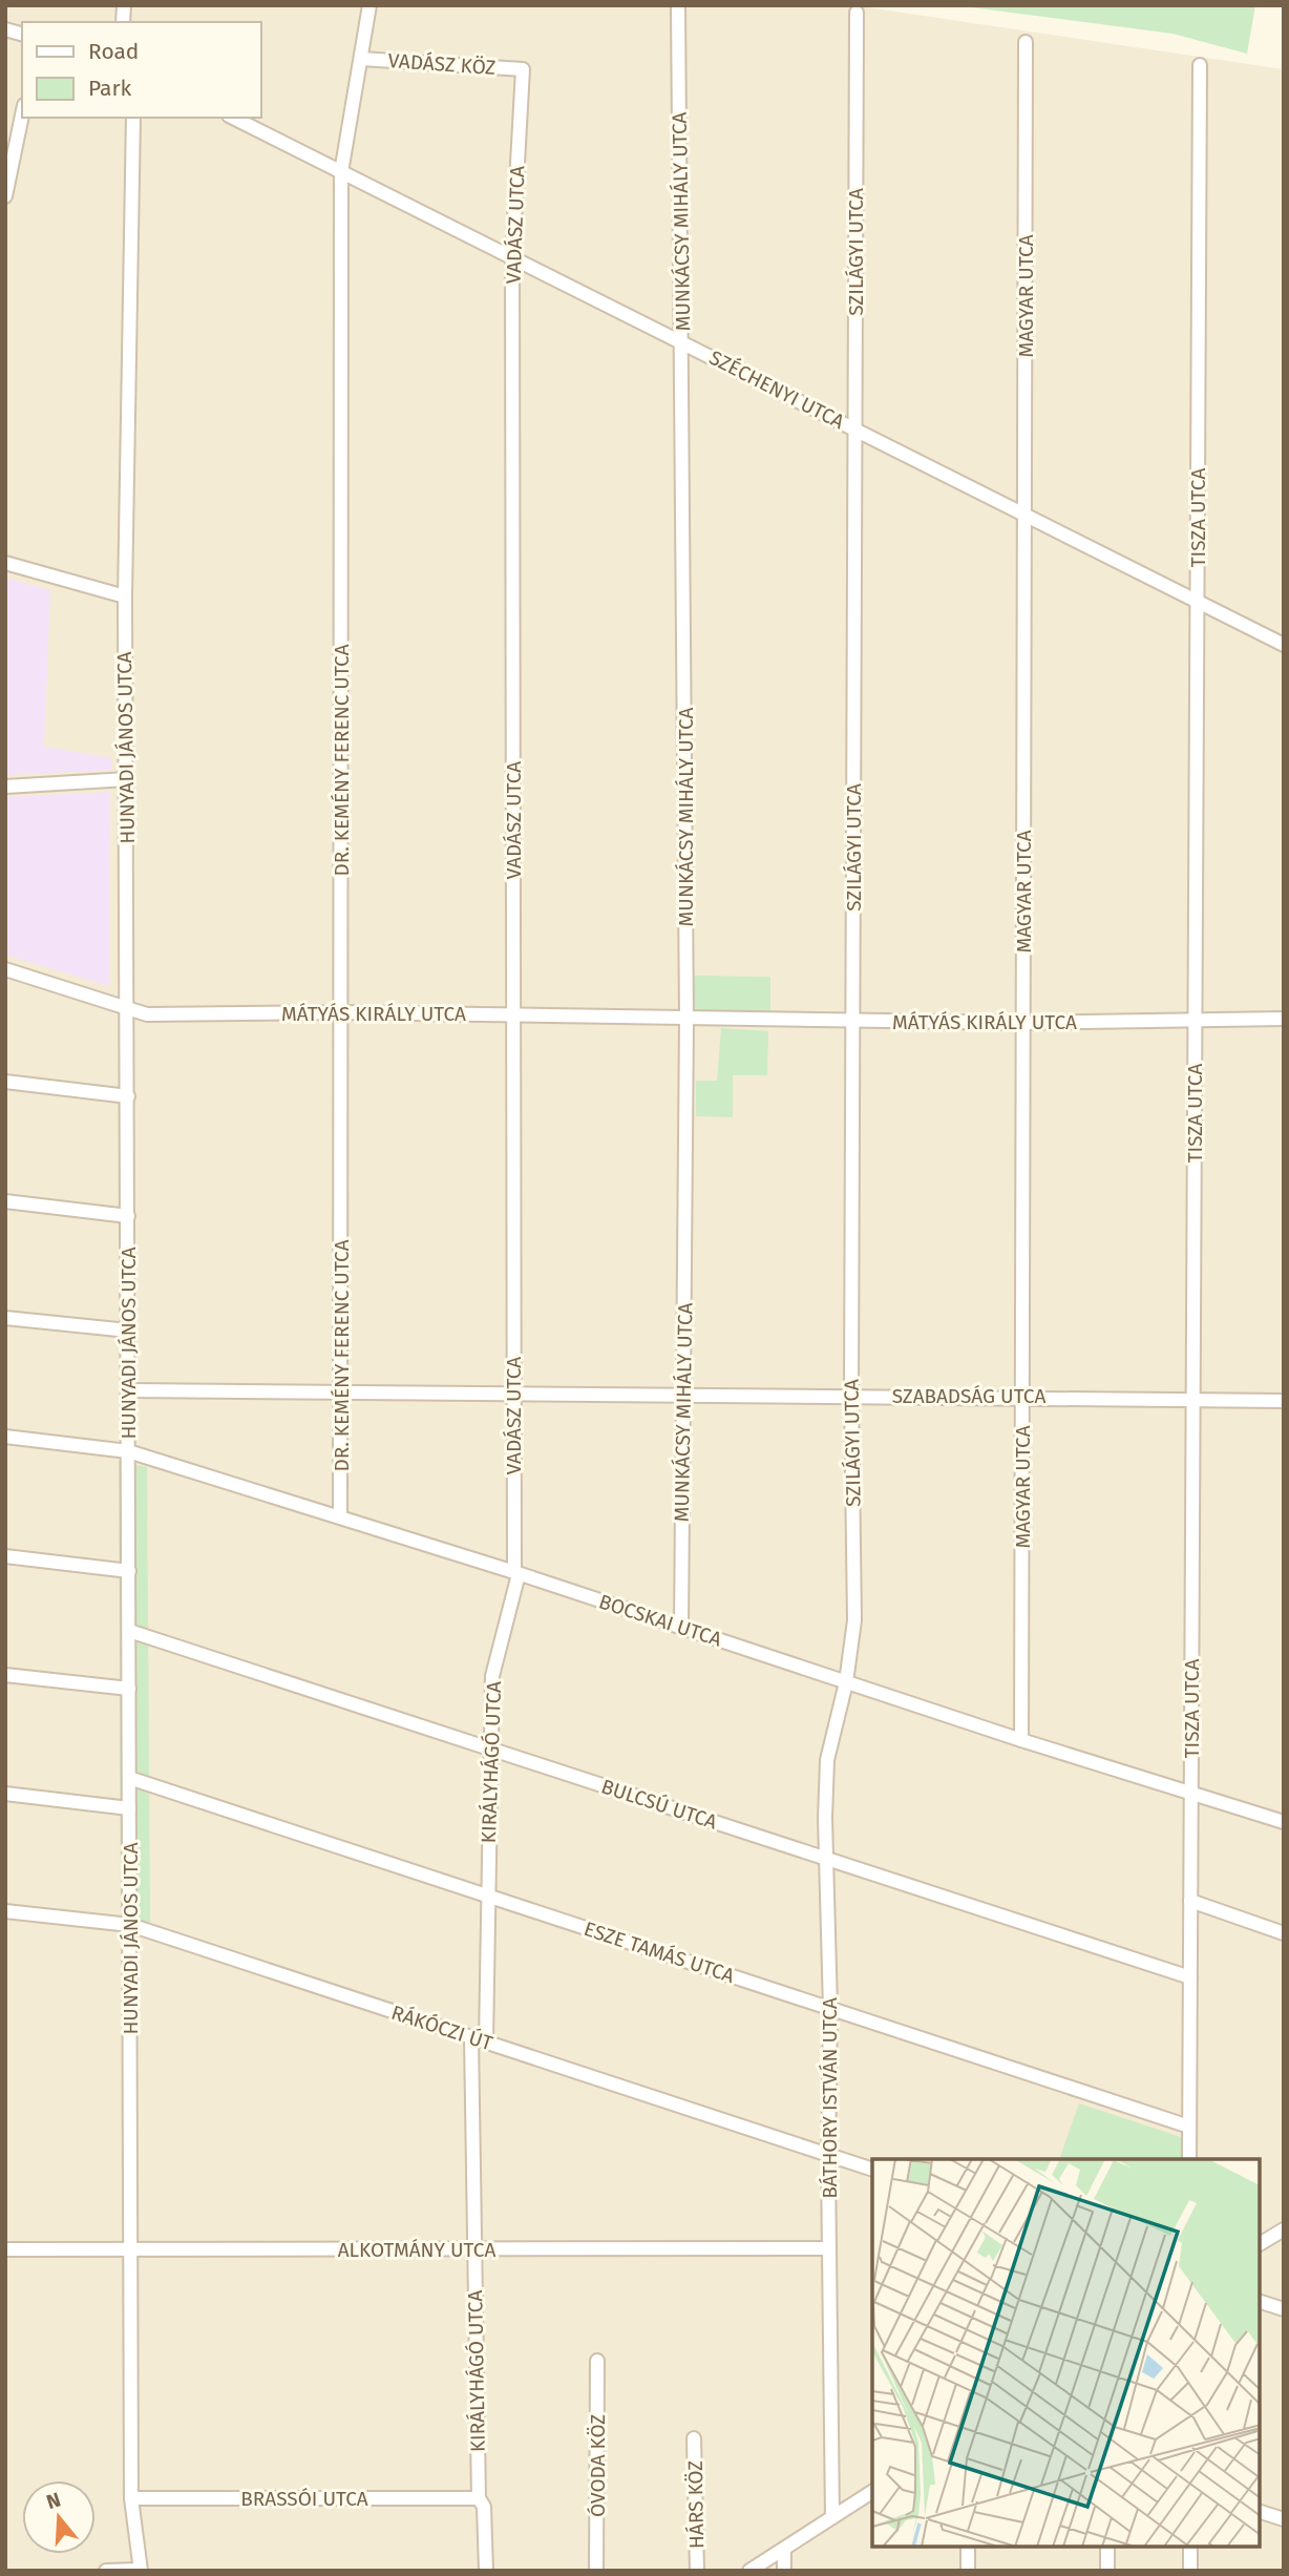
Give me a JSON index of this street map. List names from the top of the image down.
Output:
{
  "streets": {
    "street": [
      "VADÁSZ KÖZ",
      "MUNKÁCSY MIHÁLY UTCA",
      "VADÁSZ UTCA",
      "SZILÁGYI UTCA",
      "MAGYAR UTCA",
      "SZÉCHENYI UTCA",
      "TISZA UTCA",
      "HUNYADI JÁNOS UTCA",
      "DR. KEMÉNY FERENC UTCA",
      "MÁTYÁS KIRÁLY UTCA",
      "SZABADSÁG UTCA",
      "BOCSKAI UTCA",
      "KIRÁLYHÁGÓ UTCA",
      "BULCSÚ UTCA",
      "ESZE TAMÁS UTCA",
      "RÁKÓCZI ÚT",
      "BÁTHORY ISTVÁN UTCA",
      "ALKOTMÁNY UTCA",
      "ÓVODA KÖZ",
      "BRASSÓI UTCA",
      "HÁRS KÖZ"
    ]
  },
  "crossings": [
    ["VADÁSZ KÖZ", "VADÁSZ UTCA"],
    ["VADÁSZ KÖZ", "DR. KEMÉNY FERENC UTCA"],
    ["MUNKÁCSY MIHÁLY UTCA", "SZÉCHENYI UTCA"],
    ["MUNKÁCSY MIHÁLY UTCA", "MÁTYÁS KIRÁLY UTCA"],
    ["MUNKÁCSY MIHÁLY UTCA", "SZABADSÁG UTCA"],
    ["MUNKÁCSY MIHÁLY UTCA", "BOCSKAI UTCA"],
    ["VADÁSZ UTCA", "SZÉCHENYI UTCA"],
    ["VADÁSZ UTCA", "MÁTYÁS KIRÁLY UTCA"],
    ["VADÁSZ UTCA", "SZABADSÁG UTCA"],
    ["VADÁSZ UTCA", "BOCSKAI UTCA"],
    ["VADÁSZ UTCA", "KIRÁLYHÁGÓ UTCA"],
    ["SZILÁGYI UTCA", "SZÉCHENYI UTCA"],
    ["SZILÁGYI UTCA", "MÁTYÁS KIRÁLY UTCA"],
    ["SZILÁGYI UTCA", "SZABADSÁG UTCA"],
    ["SZILÁGYI UTCA", "BOCSKAI UTCA"],
    ["SZILÁGYI UTCA", "BÁTHORY ISTVÁN UTCA"],
    ["MAGYAR UTCA", "SZÉCHENYI UTCA"],
    ["MAGYAR UTCA", "MÁTYÁS KIRÁLY UTCA"],
    ["MAGYAR UTCA", "SZABADSÁG UTCA"],
    ["MAGYAR UTCA", "BOCSKAI UTCA"],
    ["SZÉCHENYI UTCA", "TISZA UTCA"],
    ["SZÉCHENYI UTCA", "DR. KEMÉNY FERENC UTCA"],
    ["TISZA UTCA", "MÁTYÁS KIRÁLY UTCA"],
    ["TISZA UTCA", "SZABADSÁG UTCA"],
    ["TISZA UTCA", "BOCSKAI UTCA"],
    ["TISZA UTCA", "BULCSÚ UTCA"],
    ["TISZA UTCA", "ESZE TAMÁS UTCA"],
    ["HUNYADI JÁNOS UTCA", "MÁTYÁS KIRÁLY UTCA"],
    ["HUNYADI JÁNOS UTCA", "SZABADSÁG UTCA"],
    ["HUNYADI JÁNOS UTCA", "BOCSKAI UTCA"],
    ["HUNYADI JÁNOS UTCA", "BULCSÚ UTCA"],
    ["HUNYADI JÁNOS UTCA", "ESZE TAMÁS UTCA"],
    ["HUNYADI JÁNOS UTCA", "RÁKÓCZI ÚT"],
    ["HUNYADI JÁNOS UTCA", "ALKOTMÁNY UTCA"],
    ["HUNYADI JÁNOS UTCA", "BRASSÓI UTCA"],
    ["DR. KEMÉNY FERENC UTCA", "MÁTYÁS KIRÁLY UTCA"],
    ["DR. KEMÉNY FERENC UTCA", "SZABADSÁG UTCA"],
    ["DR. KEMÉNY FERENC UTCA", "BOCSKAI UTCA"],
    ["BOCSKAI UTCA", "KIRÁLYHÁGÓ UTCA"],
    ["BOCSKAI UTCA", "BÁTHORY ISTVÁN UTCA"],
    ["KIRÁLYHÁGÓ UTCA", "BULCSÚ UTCA"],
    ["KIRÁLYHÁGÓ UTCA", "ESZE TAMÁS UTCA"],
    ["KIRÁLYHÁGÓ UTCA", "RÁKÓCZI ÚT"],
    ["KIRÁLYHÁGÓ UTCA", "ALKOTMÁNY UTCA"],
    ["KIRÁLYHÁGÓ UTCA", "BRASSÓI UTCA"],
    ["BULCSÚ UTCA", "BÁTHORY ISTVÁN UTCA"],
    ["ESZE TAMÁS UTCA", "BÁTHORY ISTVÁN UTCA"],
    ["RÁKÓCZI ÚT", "BÁTHORY ISTVÁN UTCA"],
    ["BÁTHORY ISTVÁN UTCA", "ALKOTMÁNY UTCA"]
  ],
  "legend": ["Road", "Park"],
  "north": "top"
}
